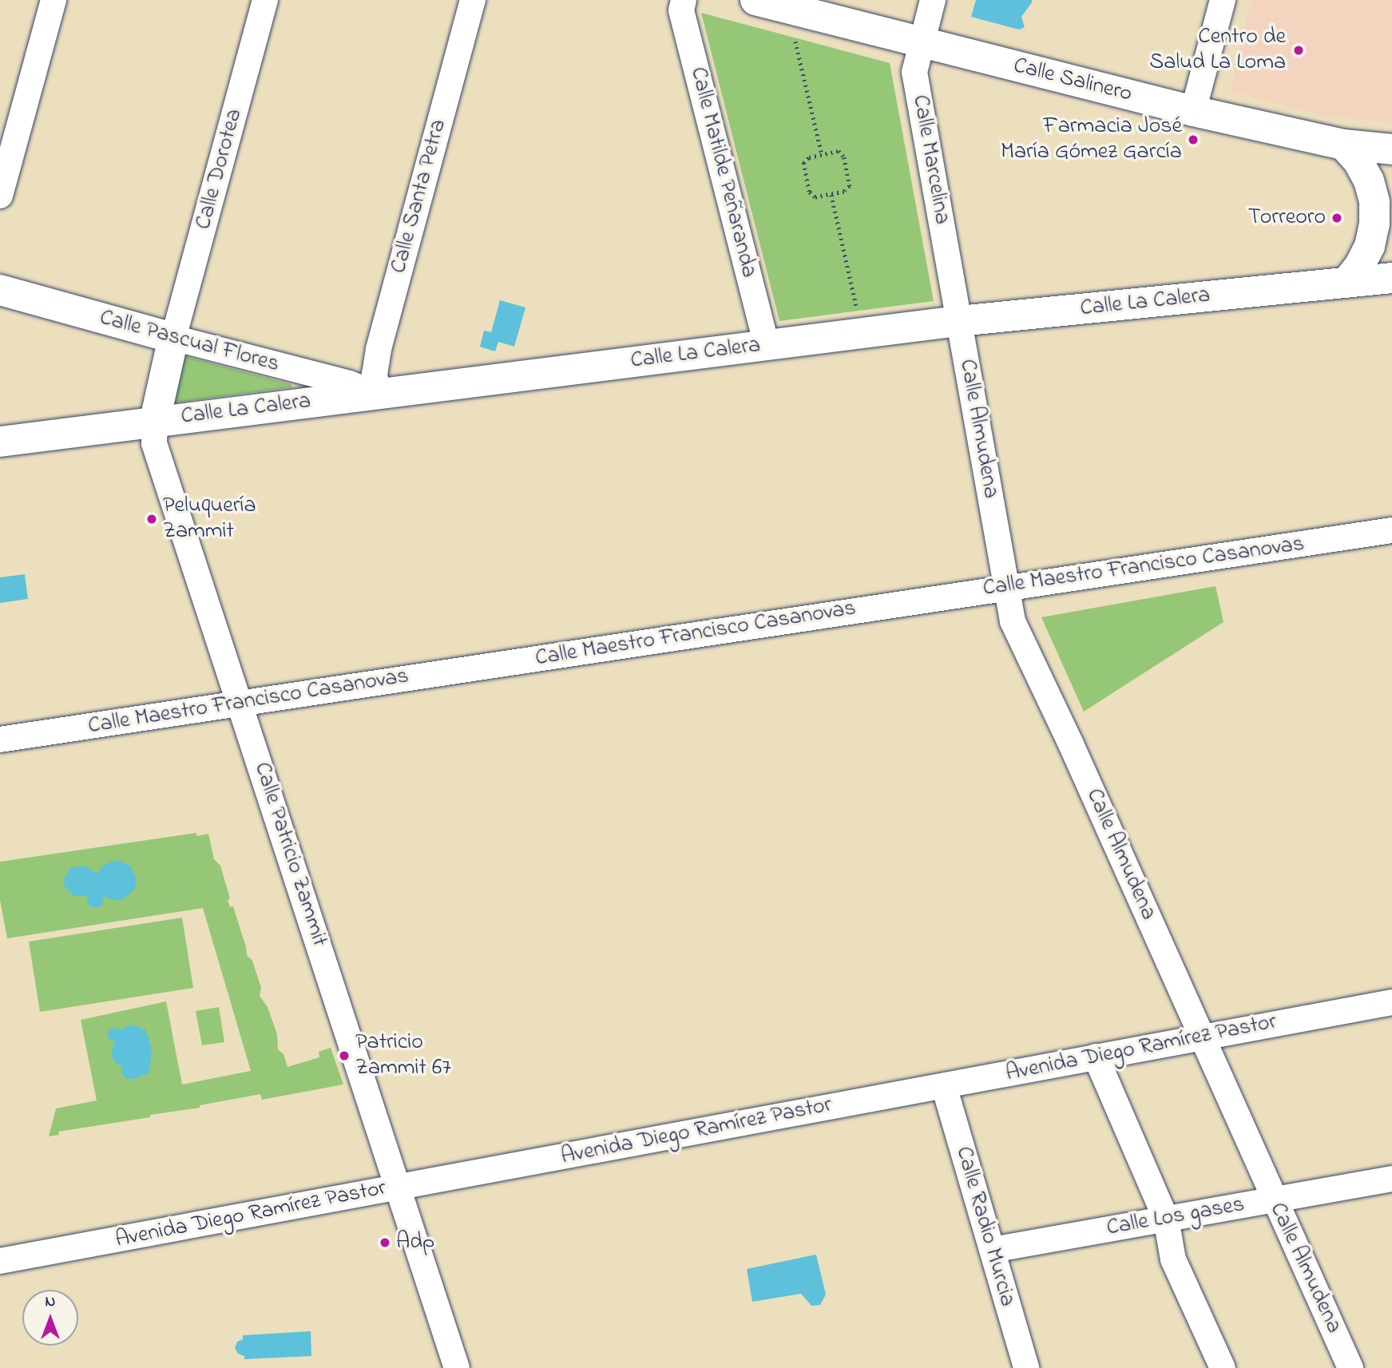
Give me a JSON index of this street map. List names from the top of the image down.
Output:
{
  "streets": {
    "main road": [
      "Calle Salinero",
      "Calle La Calera",
      "Calle Pascual Flores",
      "Calle Patricio Zammit"
    ],
    "street": [
      "Calle Marcelina",
      "Calle Dorotea",
      "Calle Matilde Peñaranda",
      "Calle Santa Petra",
      "Calle Almudena",
      "Calle Maestro Francisco Casanovas",
      "Avenida Diego Ramírez Pastor",
      "Calle Los gases",
      "Calle Radio Murcia"
    ]
  },
  "crossings": [
    ["Calle Salinero", "Calle Marcelina"],
    ["Calle Marcelina", "Calle La Calera"],
    ["Calle Marcelina", "Calle Almudena"],
    ["Calle Dorotea", "Calle Pascual Flores"],
    ["Calle Dorotea", "Calle Patricio Zammit"],
    ["Calle Matilde Peñaranda", "Calle La Calera"],
    ["Calle Santa Petra", "Calle La Calera"],
    ["Calle Santa Petra", "Calle Pascual Flores"],
    ["Calle La Calera", "Calle Pascual Flores"],
    ["Calle La Calera", "Calle Almudena"],
    ["Calle La Calera", "Calle Patricio Zammit"],
    ["Calle Pascual Flores", "Calle Patricio Zammit"],
    ["Calle Almudena", "Calle Maestro Francisco Casanovas"],
    ["Calle Almudena", "Avenida Diego Ramírez Pastor"],
    ["Calle Almudena", "Calle Los gases"],
    ["Calle Maestro Francisco Casanovas", "Calle Patricio Zammit"],
    ["Calle Patricio Zammit", "Avenida Diego Ramírez Pastor"],
    ["Avenida Diego Ramírez Pastor", "Calle Radio Murcia"],
    ["Calle Los gases", "Calle Radio Murcia"]
  ],
  "places": [
    "Centro de Salud La Loma",
    "Farmacia José María Gómez García",
    "Torreoro",
    "Peluquería Zammit",
    "Patricio Zammit 67",
    "Adp"
  ],
  "north": "top"
}
